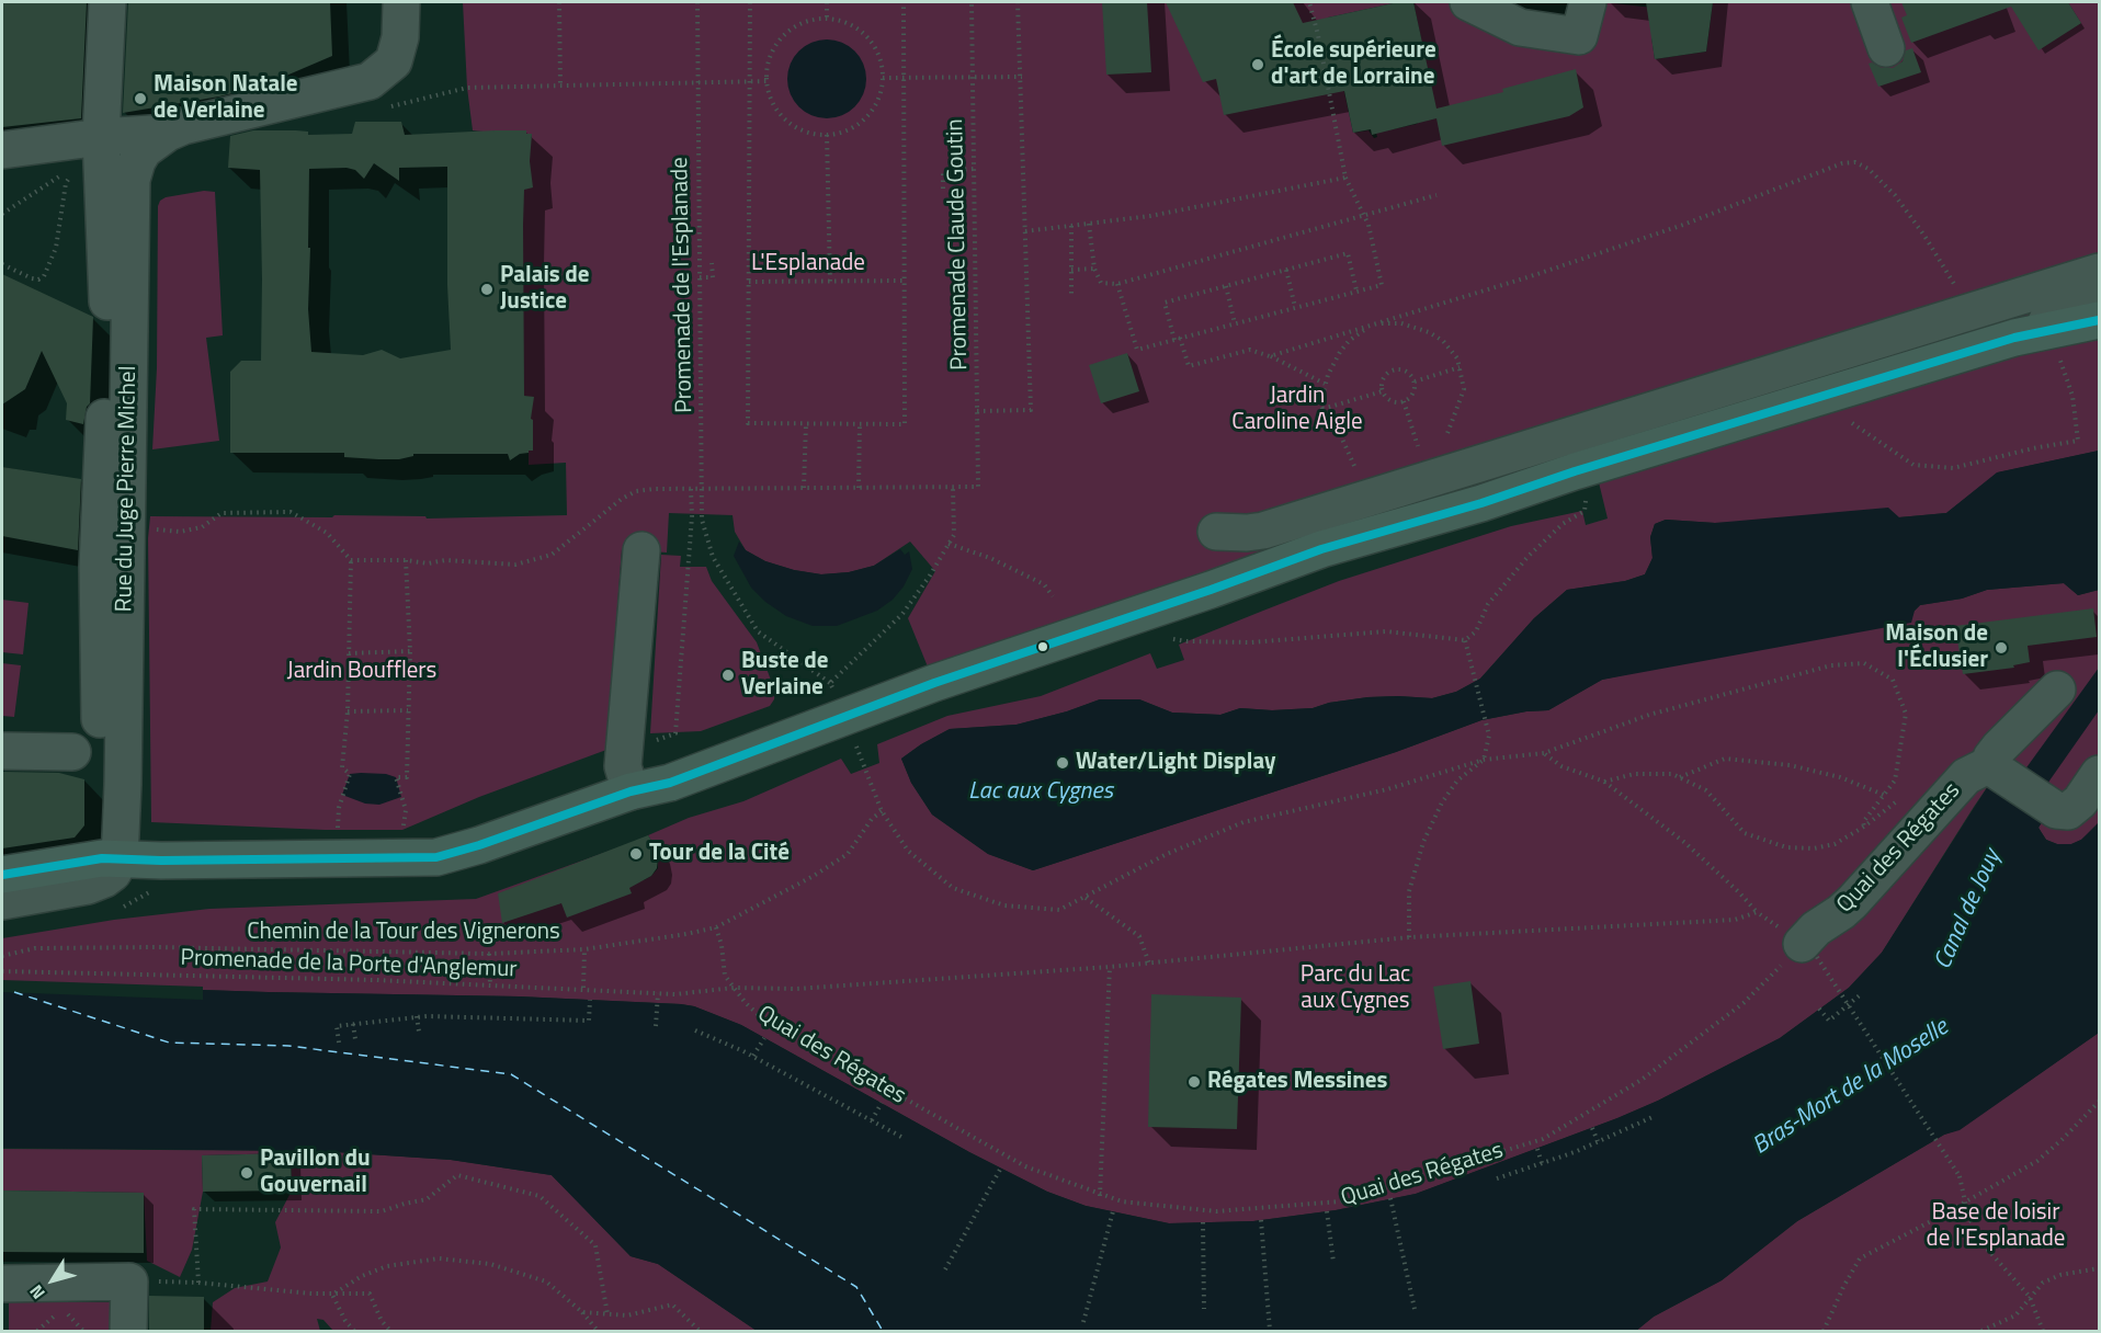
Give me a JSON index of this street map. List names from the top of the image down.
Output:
{
  "streets": {
    "street": ["Rue du Juge Pierre Michel", "Quai des Régates"],
    "path": [
      "Promenade Claude Goutin",
      "Promenade de l'Esplanade",
      "Chemin de la Tour des Vignerons",
      "Promenade de la Porte d'Anglemur"
    ]
  },
  "crossings": [
    ["Quai des Régates", "Promenade de la Porte d'Anglemur"]
  ],
  "water": ["Lac aux Cygnes", "Canal de Jouy", "Bras-Mort de la Moselle"],
  "parks": [
    "L'Esplanade",
    "Jardin Caroline Aigle",
    "Jardin Boufflers",
    "Parc du Lac aux Cygnes",
    "Base de loisir de l'Esplanade"
  ],
  "places": [
    "École supérieure d'art de Lorraine",
    "Maison Natale de Verlaine",
    "Palais de Justice",
    "Maison de l'Éclusier",
    "Buste de Verlaine",
    "Water/Light Display",
    "Tour de la Cité",
    "Régates Messines",
    "Pavillon du Gouvernail"
  ],
  "north": "bottom left"
}
